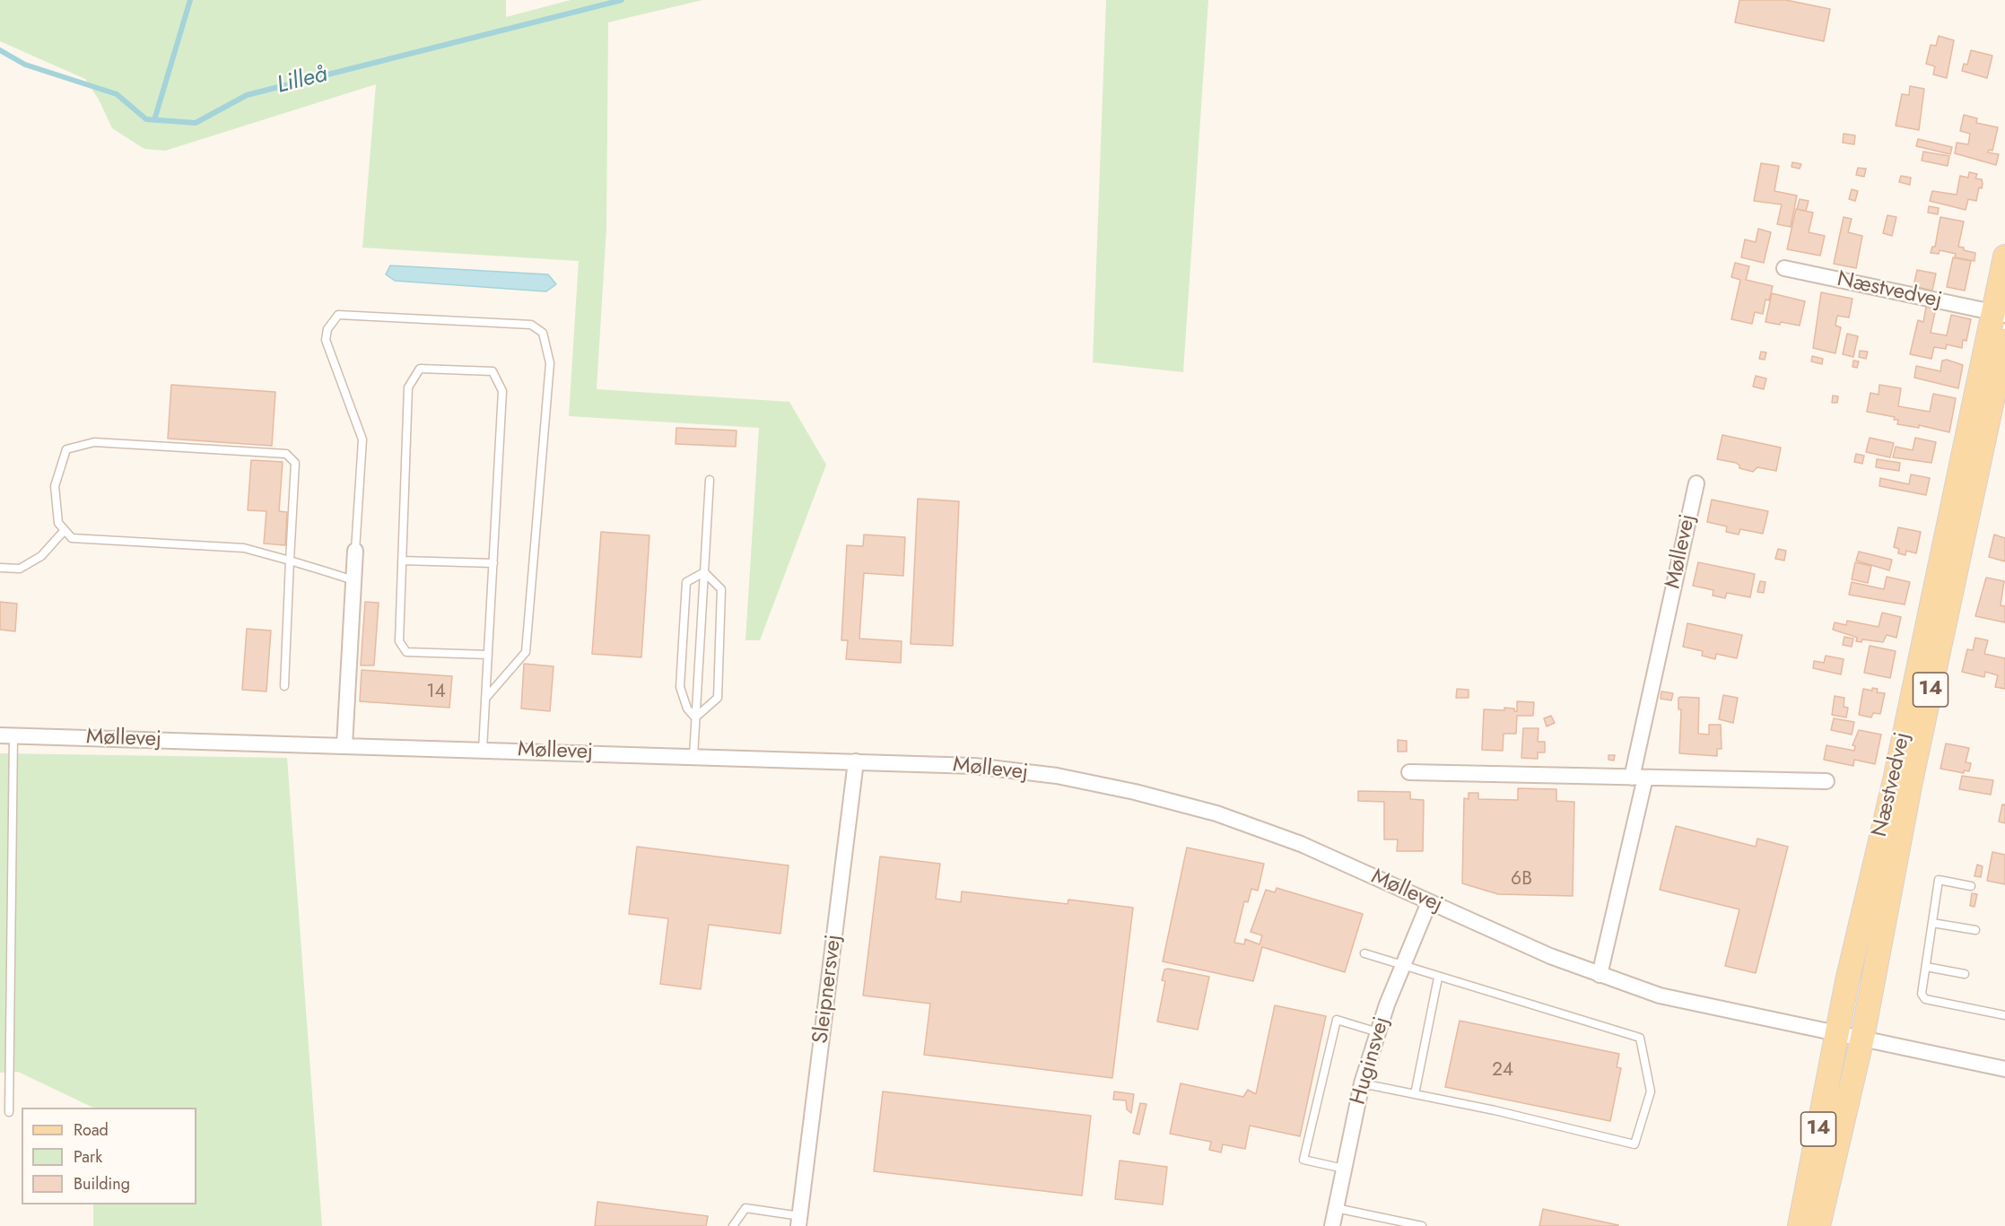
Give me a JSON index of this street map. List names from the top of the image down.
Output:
{
  "streets": {
    "main road": ["Næstvedvej", "14"],
    "street": ["Møllevej", "Sleipnersvej", "Huginsvej"]
  },
  "crossings": [
    ["Næstvedvej", "Møllevej"],
    ["Møllevej", "Sleipnersvej"],
    ["Møllevej", "Huginsvej"]
  ],
  "water": ["Lilleå"],
  "house_numbers": ["14", "6B", "24"],
  "legend": ["Road", "Park", "Building"]
}
